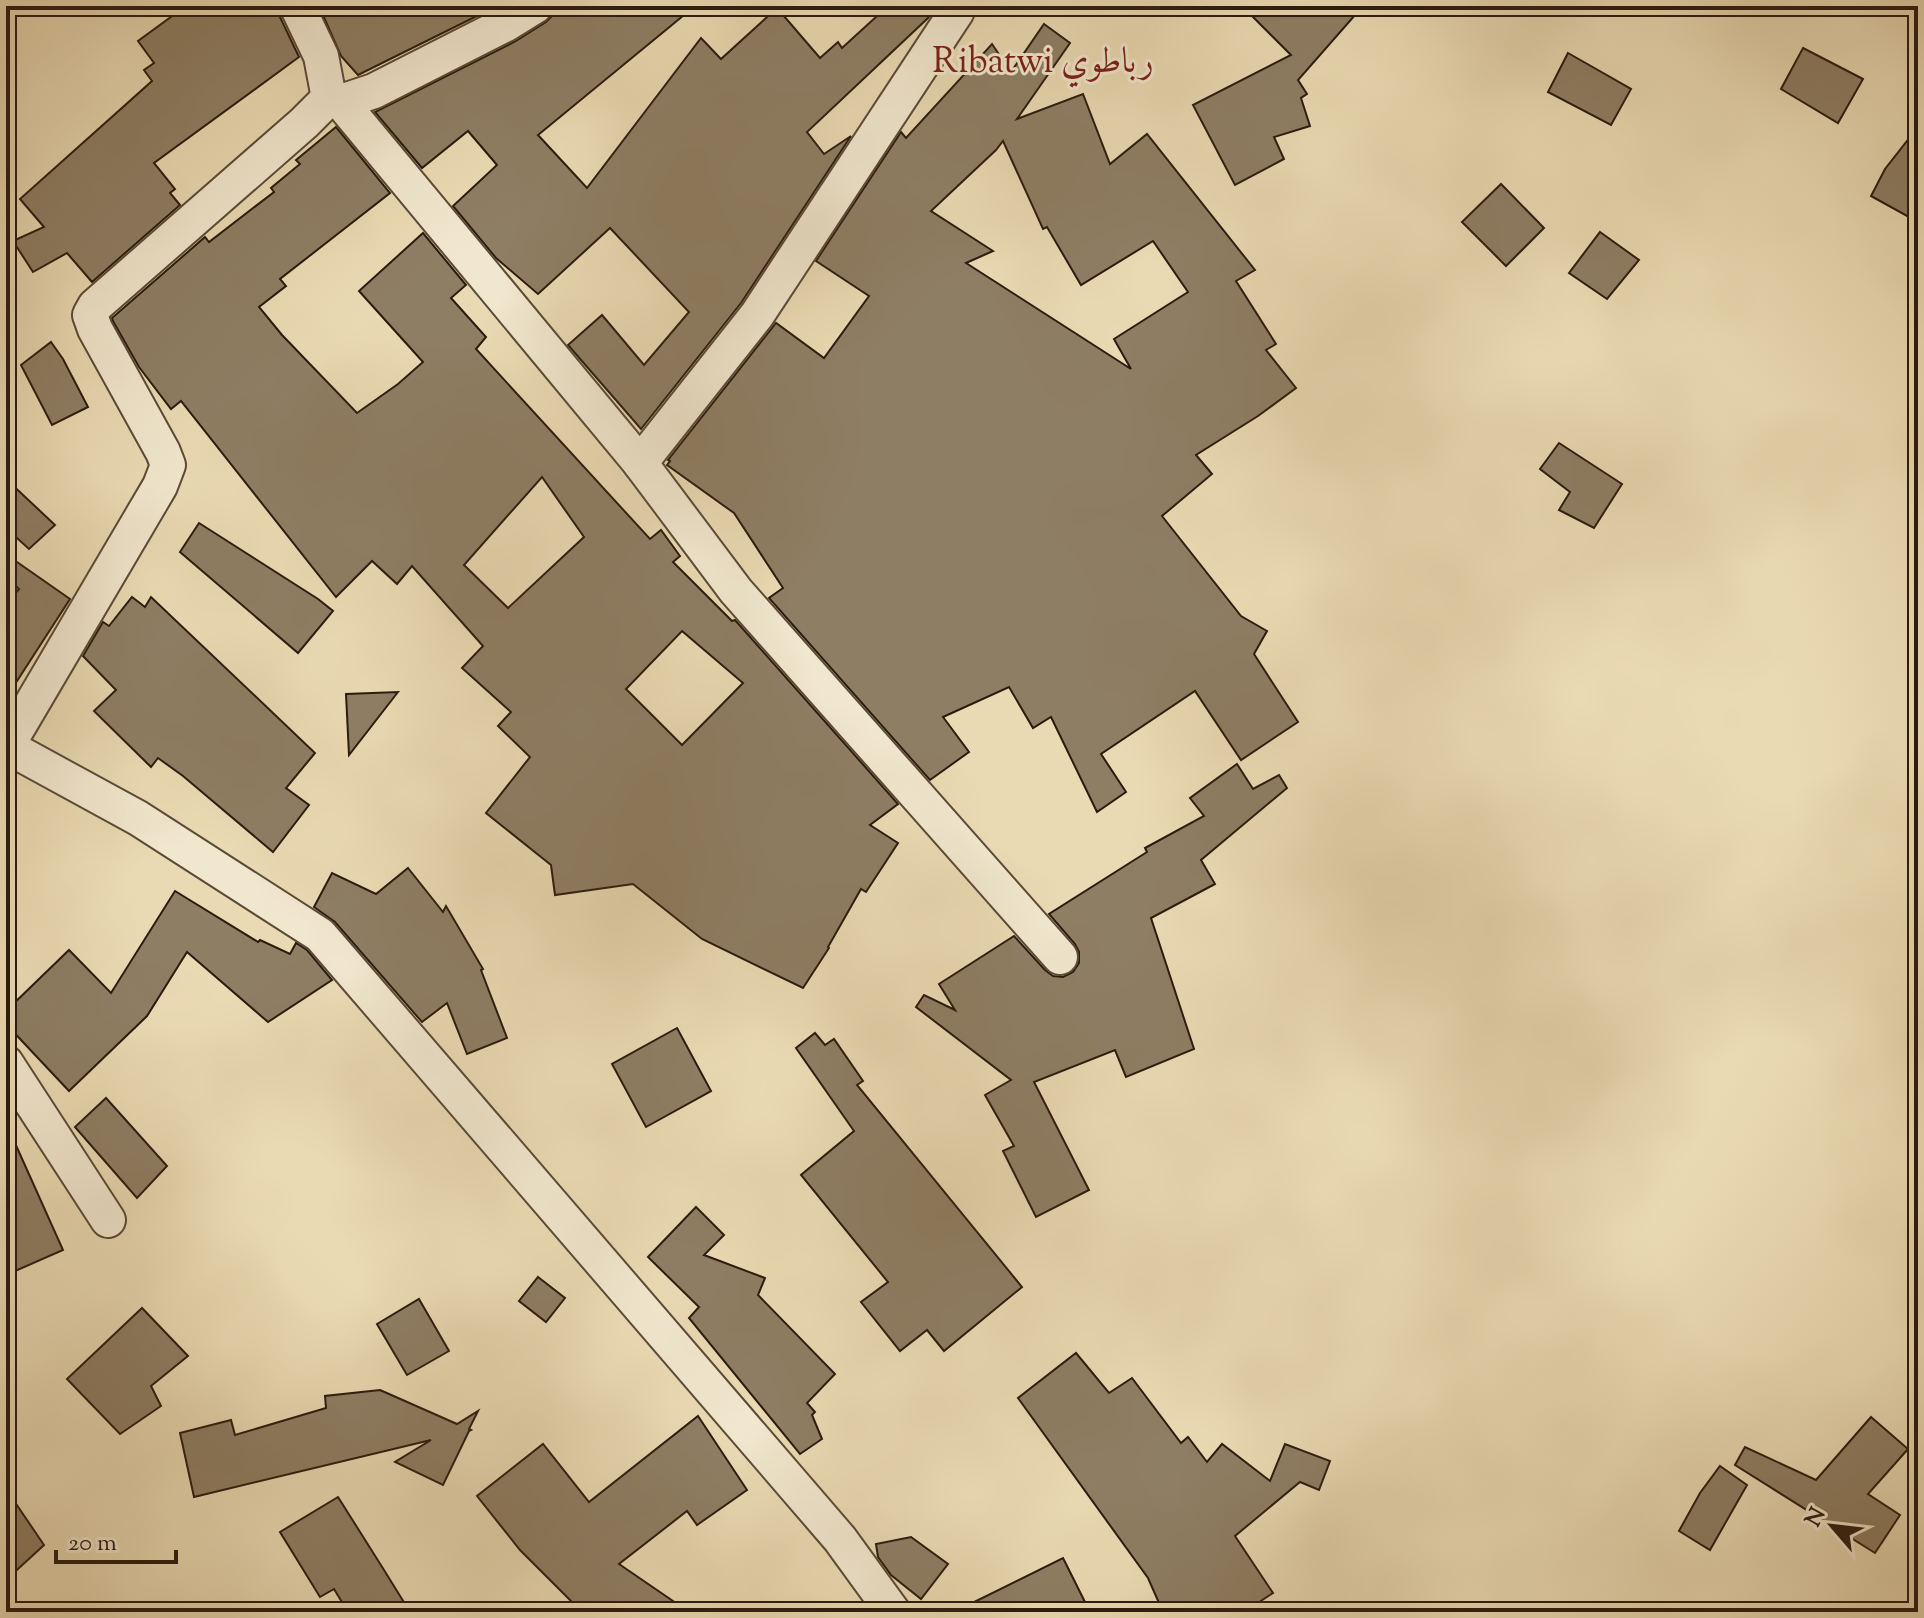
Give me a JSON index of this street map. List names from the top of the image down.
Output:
{
  "districts": ["Ribatwi رباطوي"],
  "scale_bar": "20 m",
  "north": "top left"
}
